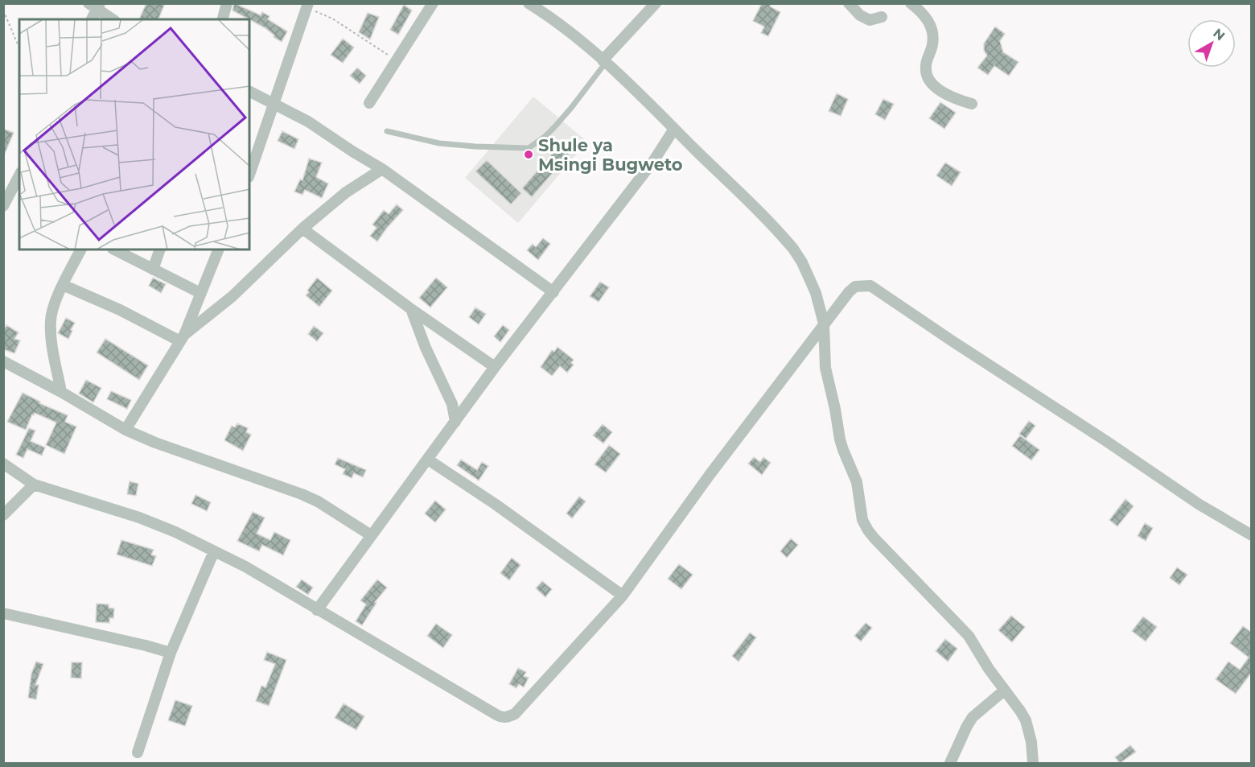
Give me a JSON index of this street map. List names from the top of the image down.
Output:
{
  "places": ["Shule ya Msingi Bugweto"],
  "north": "top right"
}
